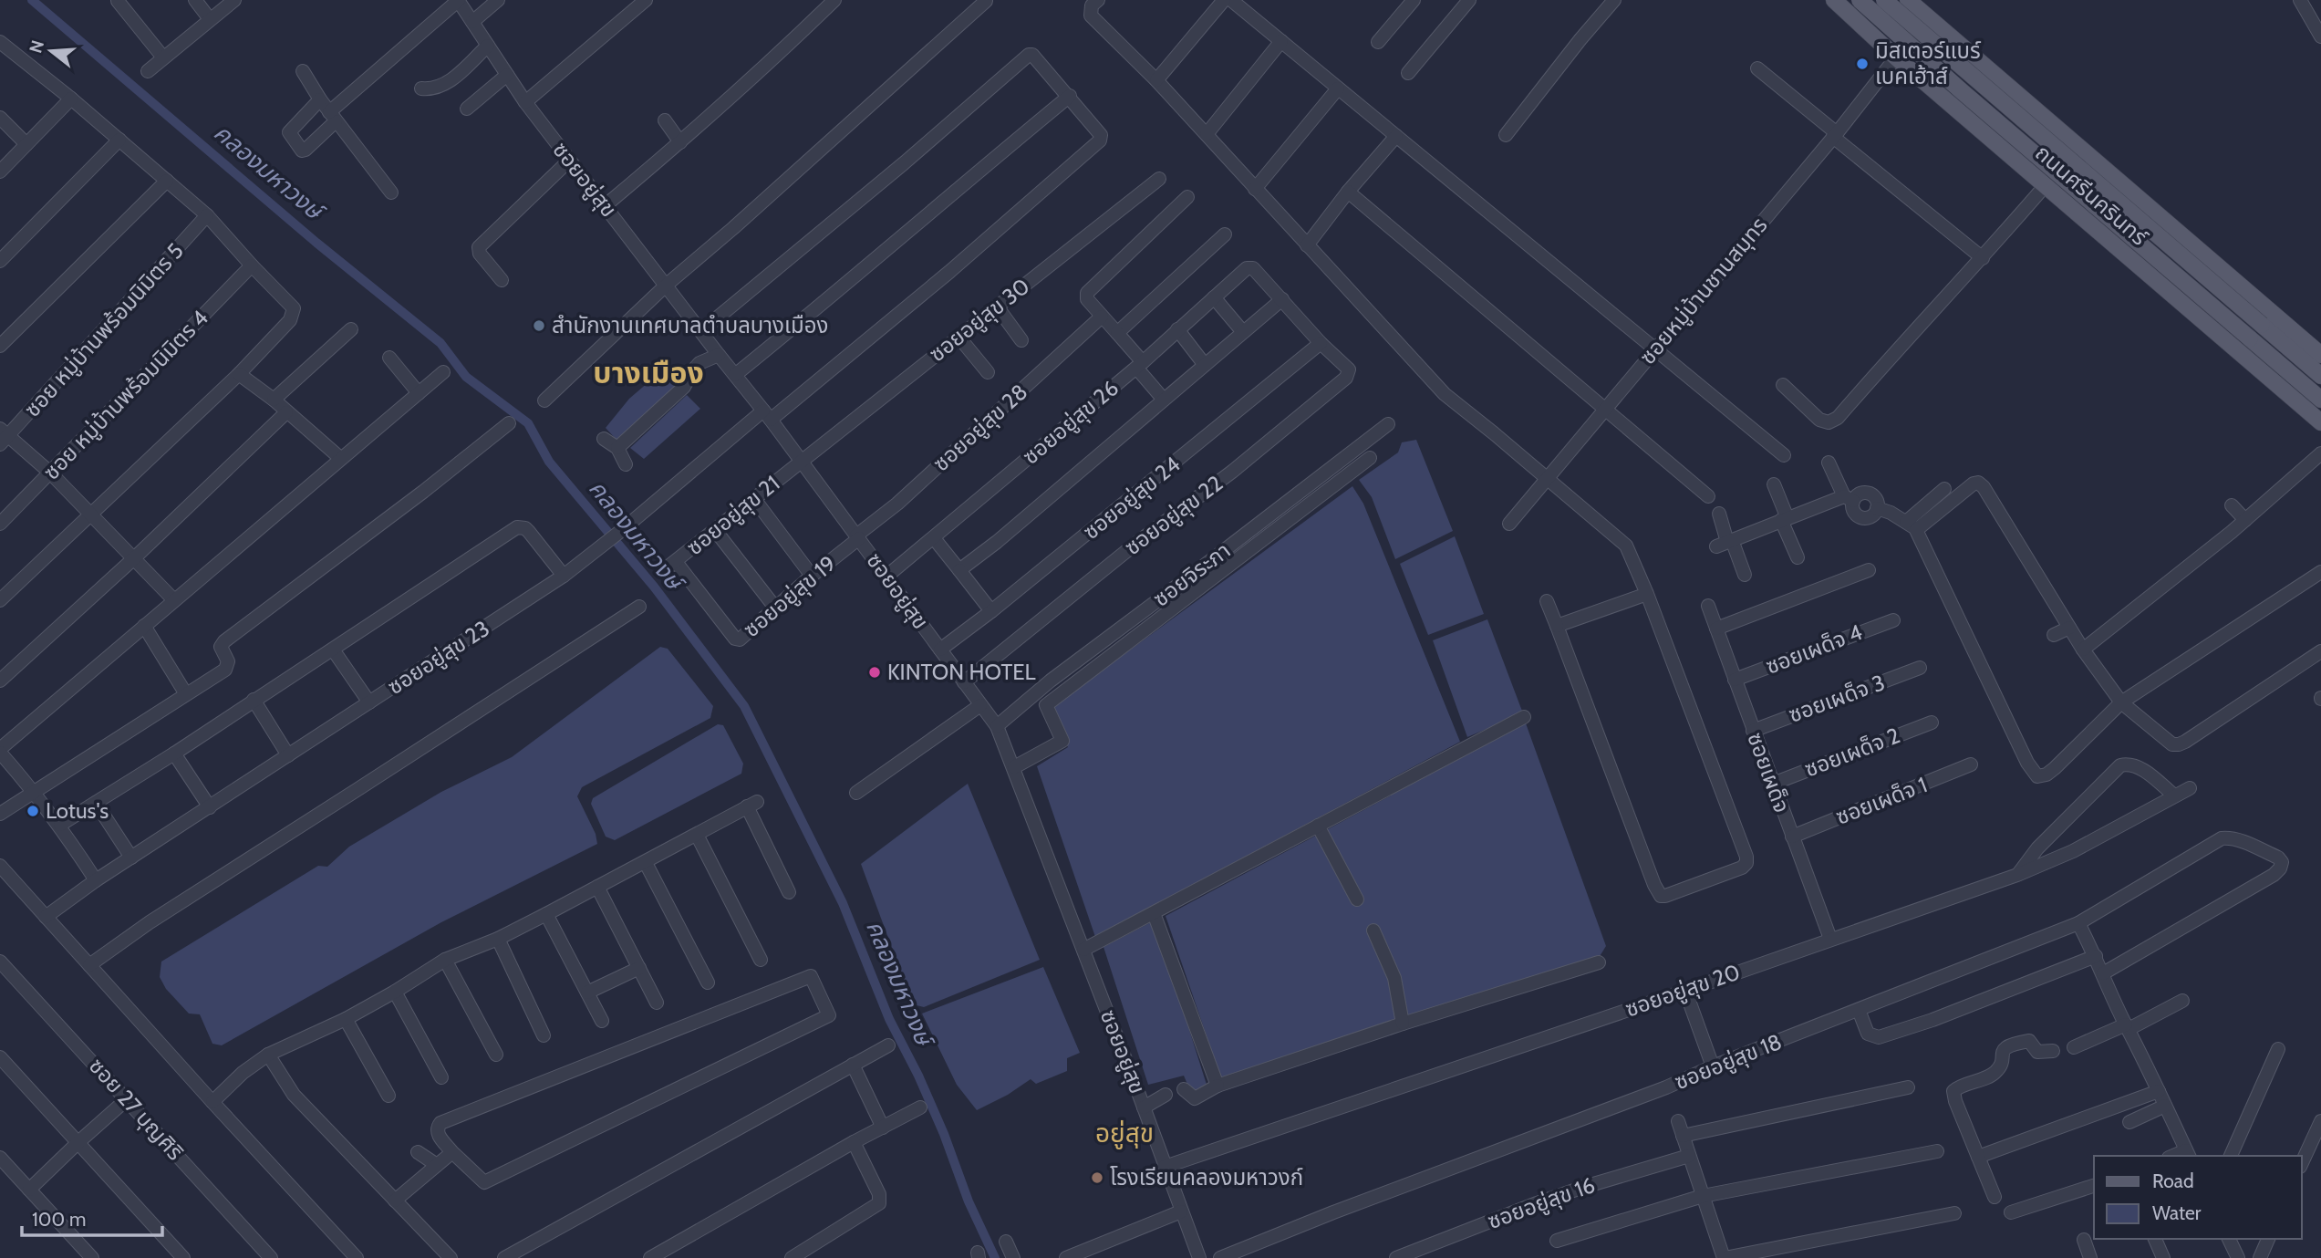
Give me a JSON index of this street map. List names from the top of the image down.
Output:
{
  "streets": {
    "main road": ["ถนนศรีนครินทร์"],
    "street": [
      "ซอยอยู่สุข",
      "ซอยหมู่บ้านชานสมุทร",
      "ซอยอยู่สุข 30",
      "ซอย หมู่บ้านพร้อมนิมิตร 5",
      "ซอย หมู่บ้านพร้อมนิมิตร 4",
      "ซอยอยู่สุข 26",
      "ซอยอยู่สุข 28",
      "ซอยอยู่สุข 24",
      "ซอยอยู่สุข 21",
      "ซอยอยู่สุข 22",
      "ซอยจิระภา",
      "ซอยอยู่สุข 19",
      "ซอยเผด็จ 4",
      "ซอยอยู่สุข 23",
      "ซอยเผด็จ 3",
      "ซอยเผด็จ 2",
      "ซอยเผด็จ",
      "ซอยเผด็จ 1",
      "ซอยอยู่สุข 20",
      "ซอยอยู่สุข 18",
      "ซอย 27 บุญศิริ",
      "ซอยอยู่สุข 16"
    ]
  },
  "crossings": [
    ["ซอยอยู่สุข", "ซอยอยู่สุข 30"],
    ["ซอยอยู่สุข", "ซอยอยู่สุข 26"],
    ["ซอยอยู่สุข", "ซอยอยู่สุข 28"],
    ["ซอยอยู่สุข", "ซอยอยู่สุข 24"],
    ["ซอยอยู่สุข", "ซอยอยู่สุข 21"],
    ["ซอยอยู่สุข", "ซอยอยู่สุข 22"],
    ["ซอยอยู่สุข", "ซอยจิระภา"],
    ["ซอยอยู่สุข", "ซอยอยู่สุข 19"],
    ["ซอยอยู่สุข", "ซอยอยู่สุข 23"],
    ["ซอยอยู่สุข", "ซอยอยู่สุข 20"],
    ["ถนนศรีนครินทร์", "ซอยหมู่บ้านชานสมุทร"],
    ["ซอยอยู่สุข 30", "ซอยอยู่สุข 21"],
    ["ซอยอยู่สุข 28", "ซอยอยู่สุข 19"],
    ["ซอยอยู่สุข 24", "ซอยอยู่สุข 22"],
    ["ซอยอยู่สุข 21", "ซอยอยู่สุข 19"],
    ["ซอยเผด็จ 4", "ซอยเผด็จ"],
    ["ซอยเผด็จ 3", "ซอยเผด็จ"],
    ["ซอยเผด็จ 2", "ซอยเผด็จ"],
    ["ซอยเผด็จ", "ซอยเผด็จ 1"],
    ["ซอยเผด็จ", "ซอยอยู่สุข 20"]
  ],
  "districts": ["บางเมือง", "อยู่สุข"],
  "water": ["คลองมหาวงษ์"],
  "places": [
    "มิสเตอร์แบร์ เบคเฮ้าส์",
    "สำนักงานเทศบาลตำบลบางเมือง",
    "KINTON HOTEL",
    "Lotus's",
    "โรงเรียนคลองมหาวงก์"
  ],
  "legend": ["Road", "Water"],
  "scale_bar": "100 m",
  "north": "left"
}
